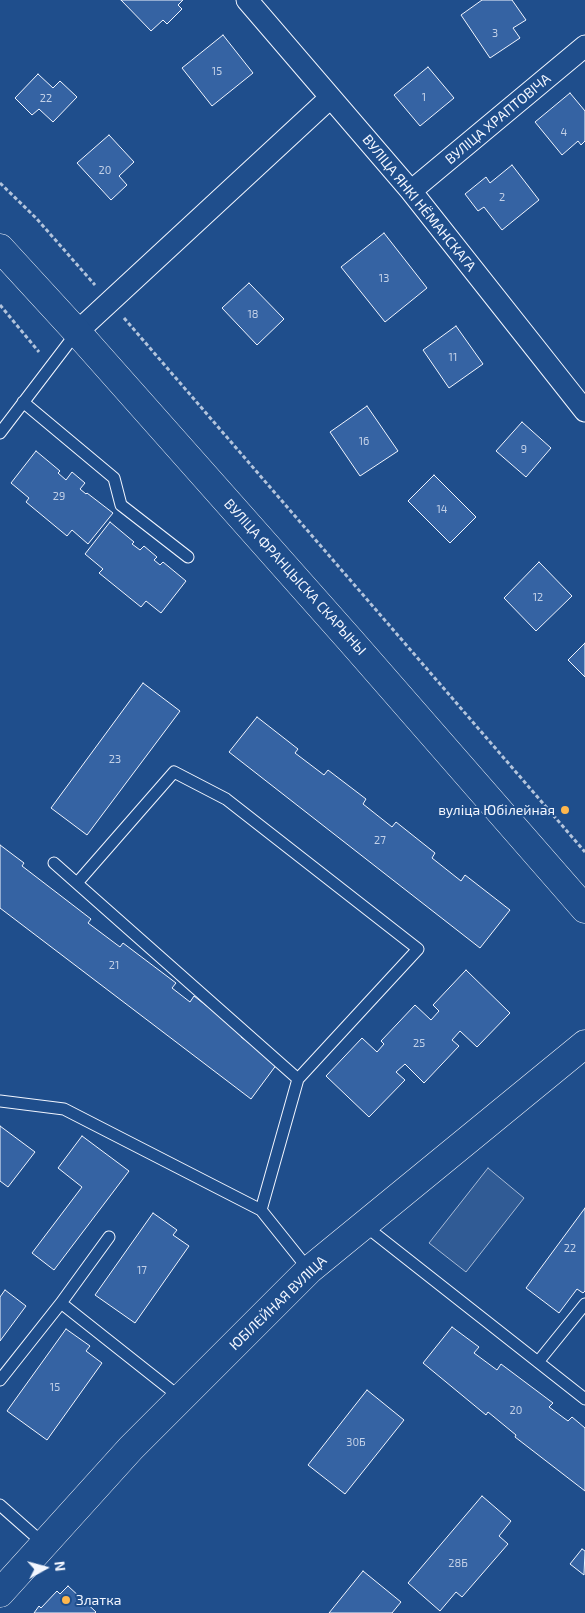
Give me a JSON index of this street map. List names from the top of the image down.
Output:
{
  "streets": {
    "street": [
      "ВУЛІЦА ХРАПТОВІЧА",
      "ВУЛІЦА ЯНКІ НЁМАНСКАГА",
      "ВУЛІЦА ФРАНЦЫСКА СКАРЫНЫ",
      "ЮБІЛЕЙНАЯ ВУЛІЦА"
    ]
  },
  "crossings": [
    ["ВУЛІЦА ХРАПТОВІЧА", "ВУЛІЦА ЯНКІ НЁМАНСКАГА"]
  ],
  "places": ["вуліца Юбілейная", "Златка"],
  "house_numbers": [
    "3",
    "15",
    "1",
    "22",
    "4",
    "20",
    "2",
    "13",
    "18",
    "11",
    "16",
    "9",
    "29",
    "14",
    "12",
    "23",
    "27",
    "21",
    "25",
    "22",
    "17",
    "15",
    "20",
    "30Б",
    "28Б"
  ],
  "north": "right"
}
